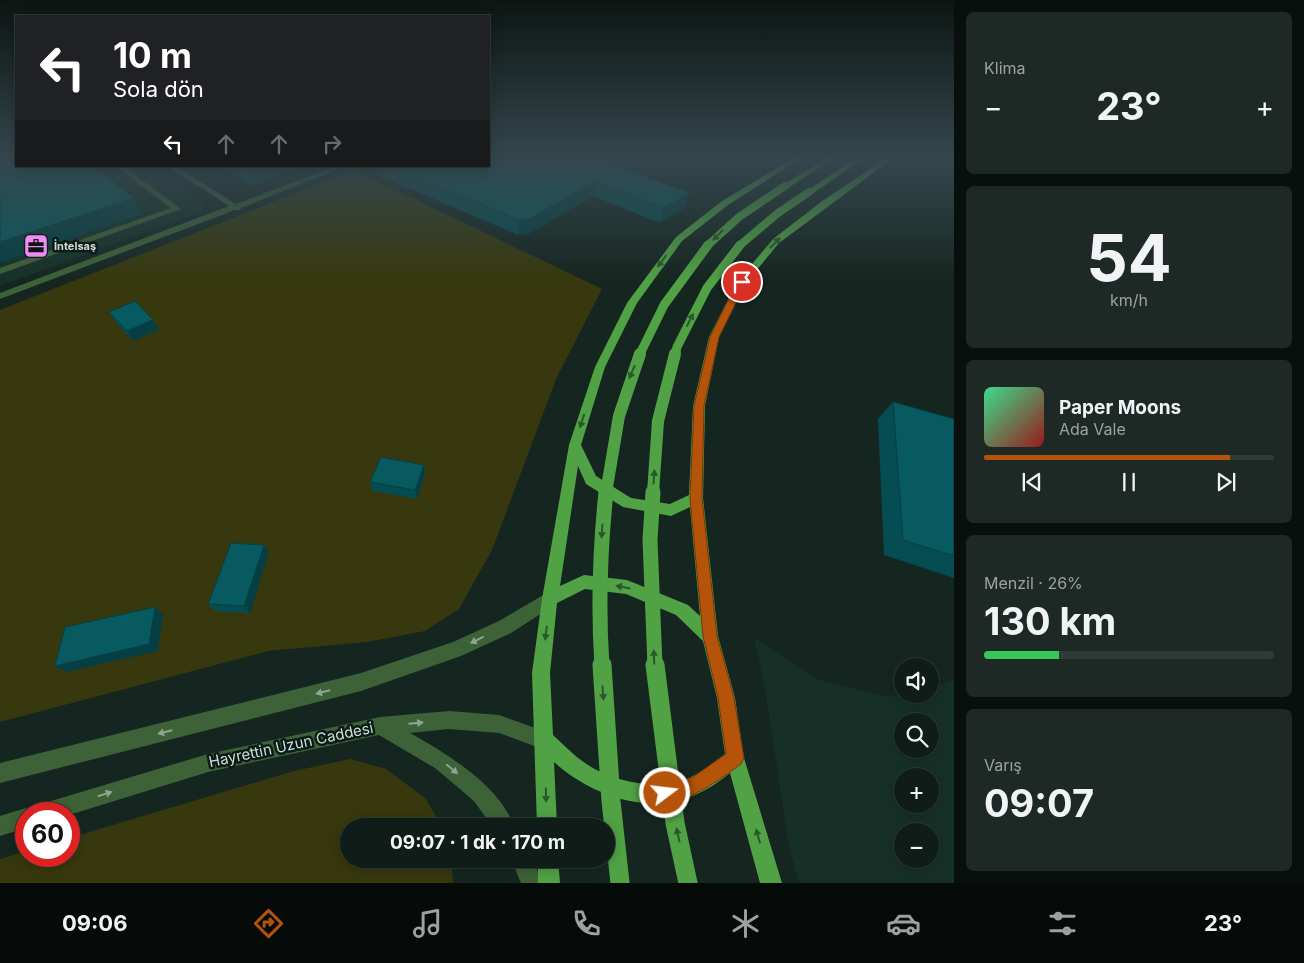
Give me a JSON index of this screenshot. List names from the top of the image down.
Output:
{
  "streets": {
    "street": ["Hayrettin Uzun Caddesi"]
  },
  "places": {
    "office": ["İntelsaş"]
  },
  "page": {
    "tile": [
      "Klima",
      ["54", "km/h"],
      ["Menzil · 26%", "130 km"],
      ["Varış", "09:07"]
    ],
    "turn": ["10 m", "Sola dön"],
    "heat": ["−", "23°", "+"],
    "song": ["Paper Moons", "Ada Vale"],
    "map_buttons": ["+", "−"],
    "limit": "60",
    "trip": "09:07 · 1 dk · 170 m",
    "tabs": ["09:06", "23°"]
  }
}
